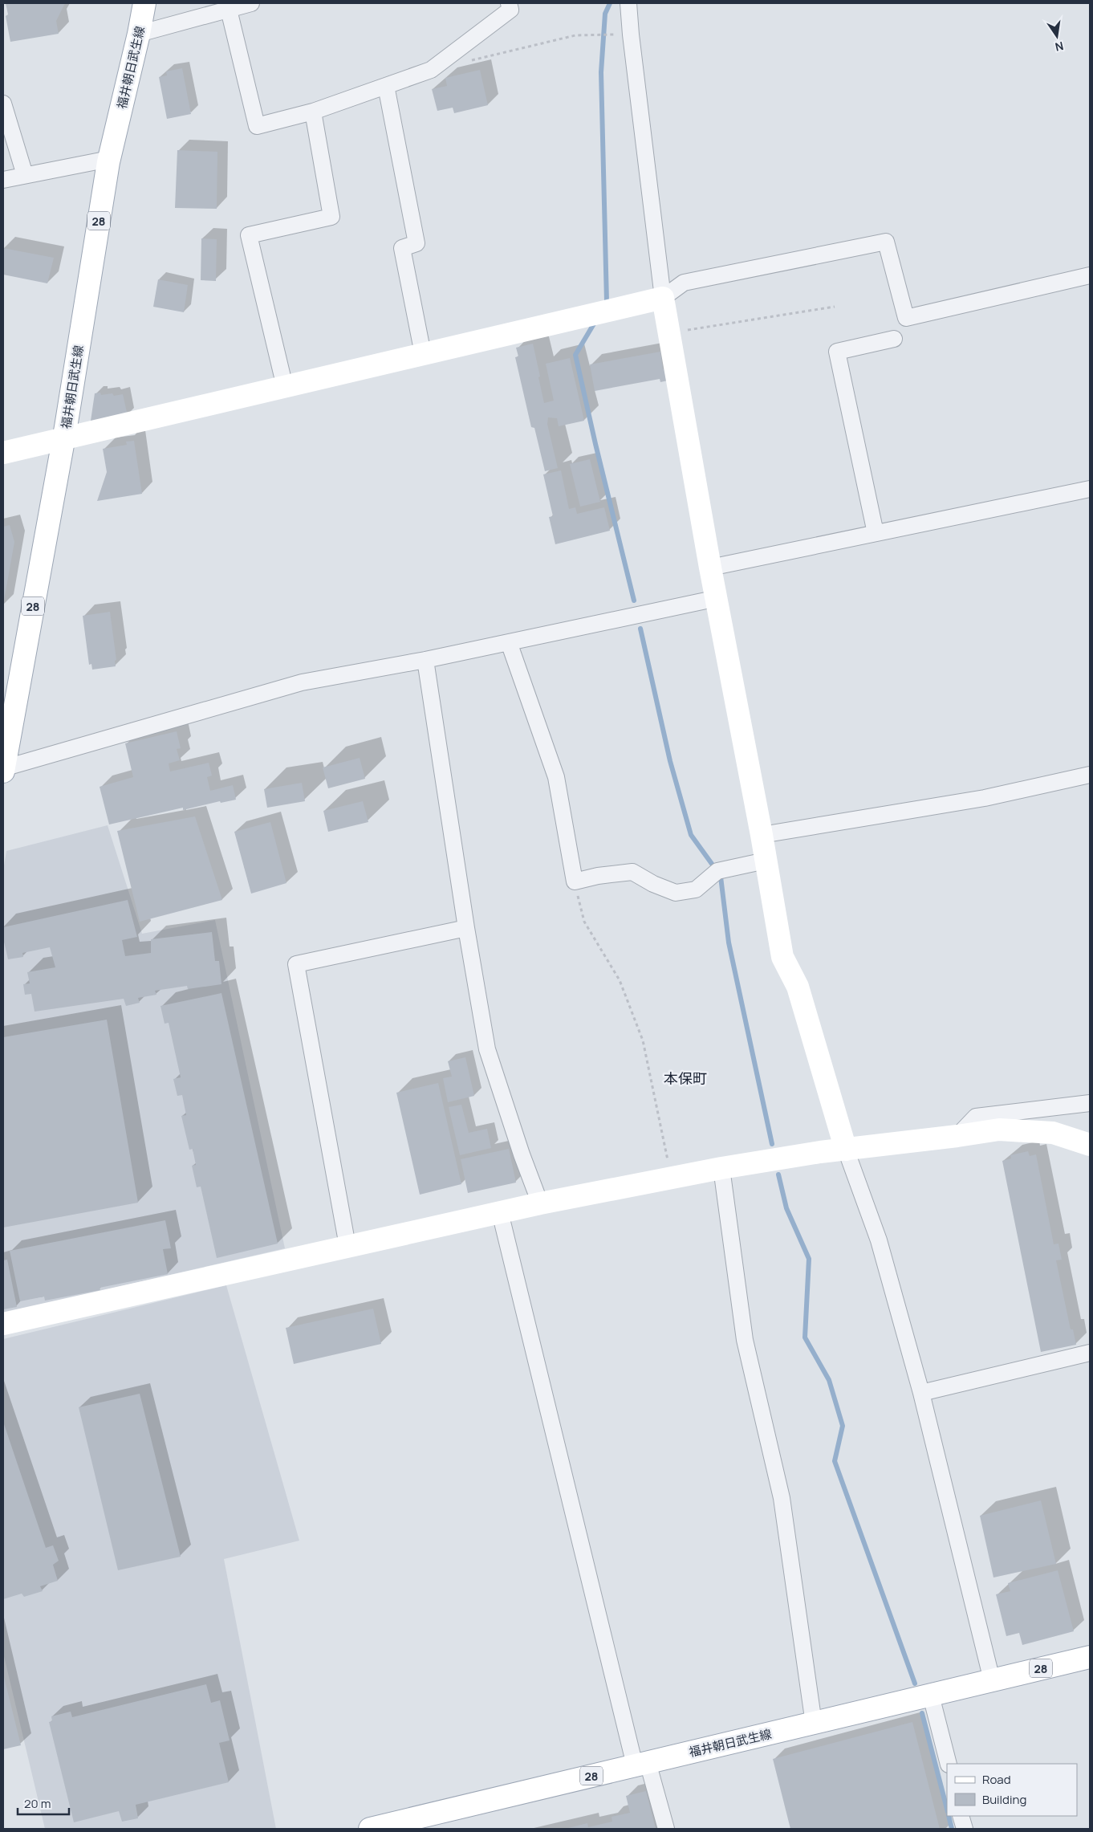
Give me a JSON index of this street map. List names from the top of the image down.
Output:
{
  "streets": {
    "street": ["福井朝日武生線", "28"]
  },
  "districts": ["本保町"],
  "legend": ["Road", "Building"],
  "scale_bar": "20 m",
  "north": "bottom"
}
